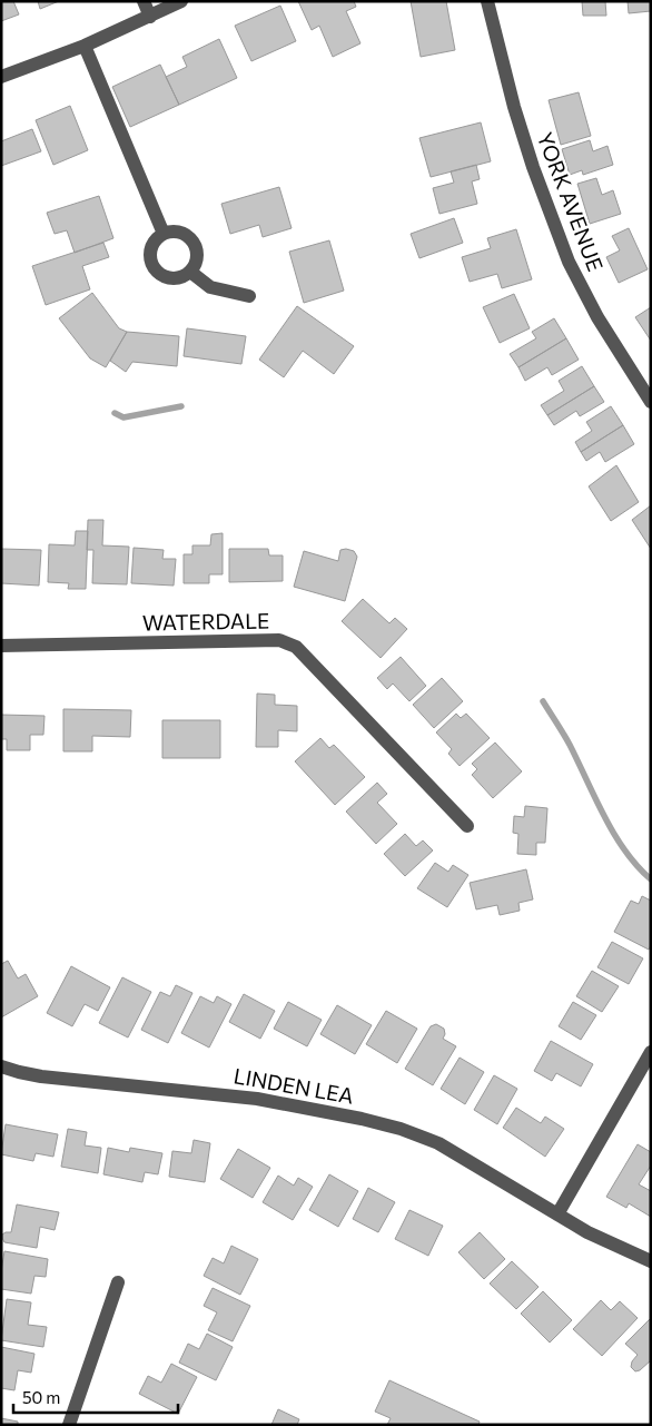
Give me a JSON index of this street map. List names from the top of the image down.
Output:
{
  "streets": {
    "street": ["YORK AVENUE", "WATERDALE", "LINDEN LEA"]
  },
  "scale_bar": "50 m"
}
